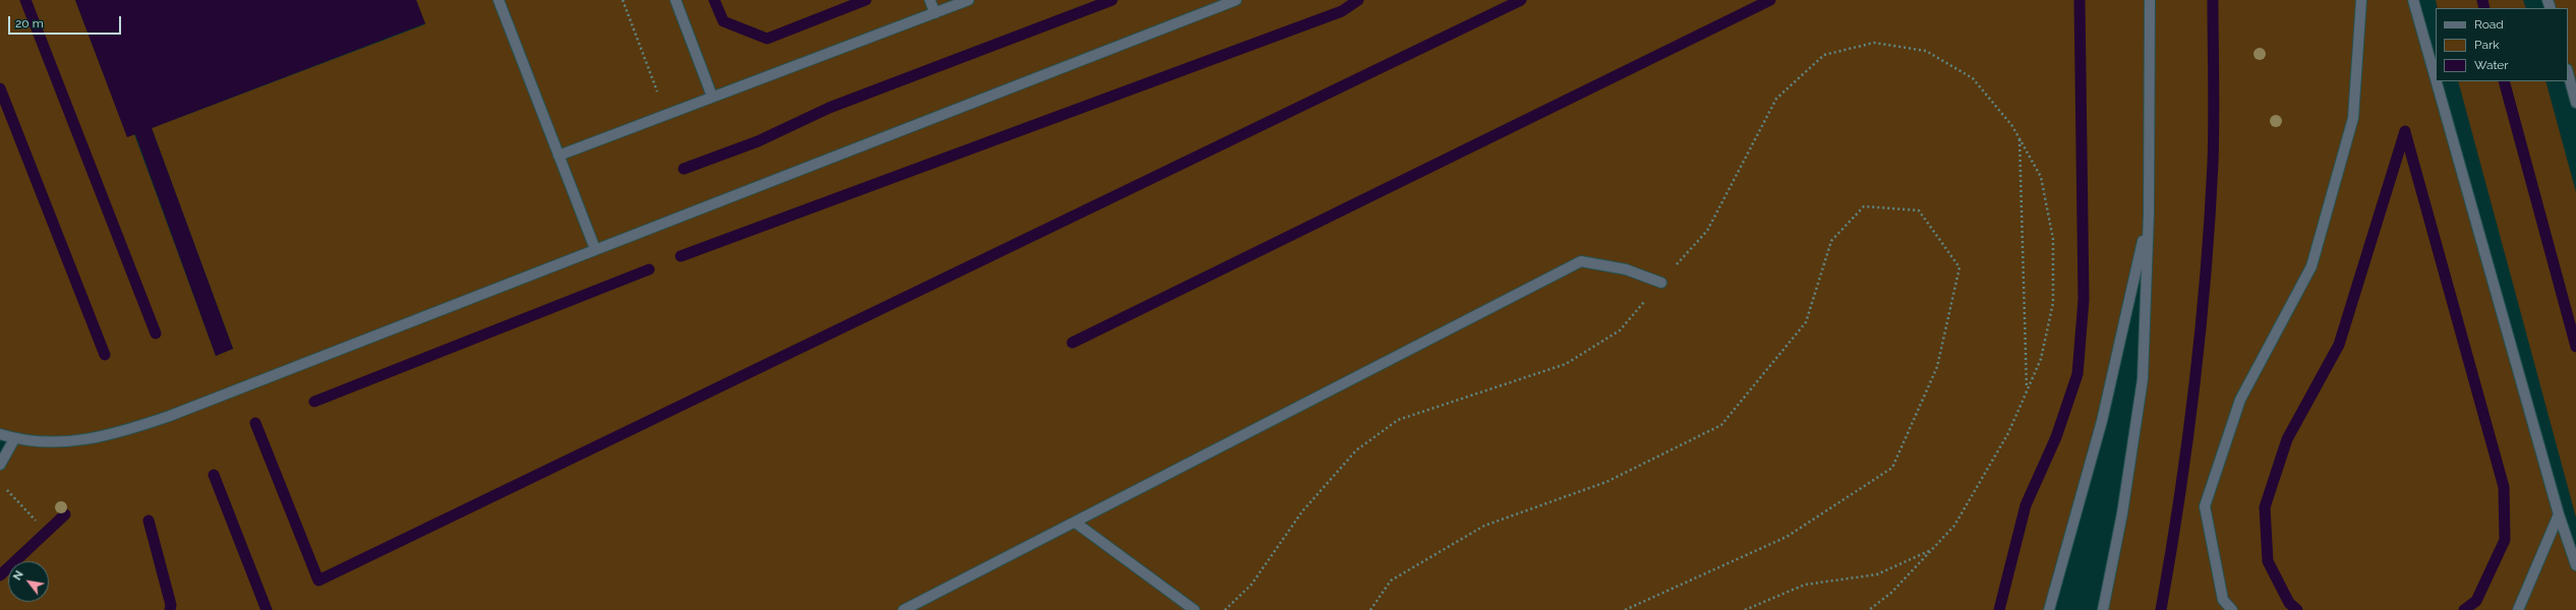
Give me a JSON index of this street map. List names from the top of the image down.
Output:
{
  "legend": ["Road", "Park", "Water"],
  "scale_bar": "20 m",
  "north": "top left"
}
